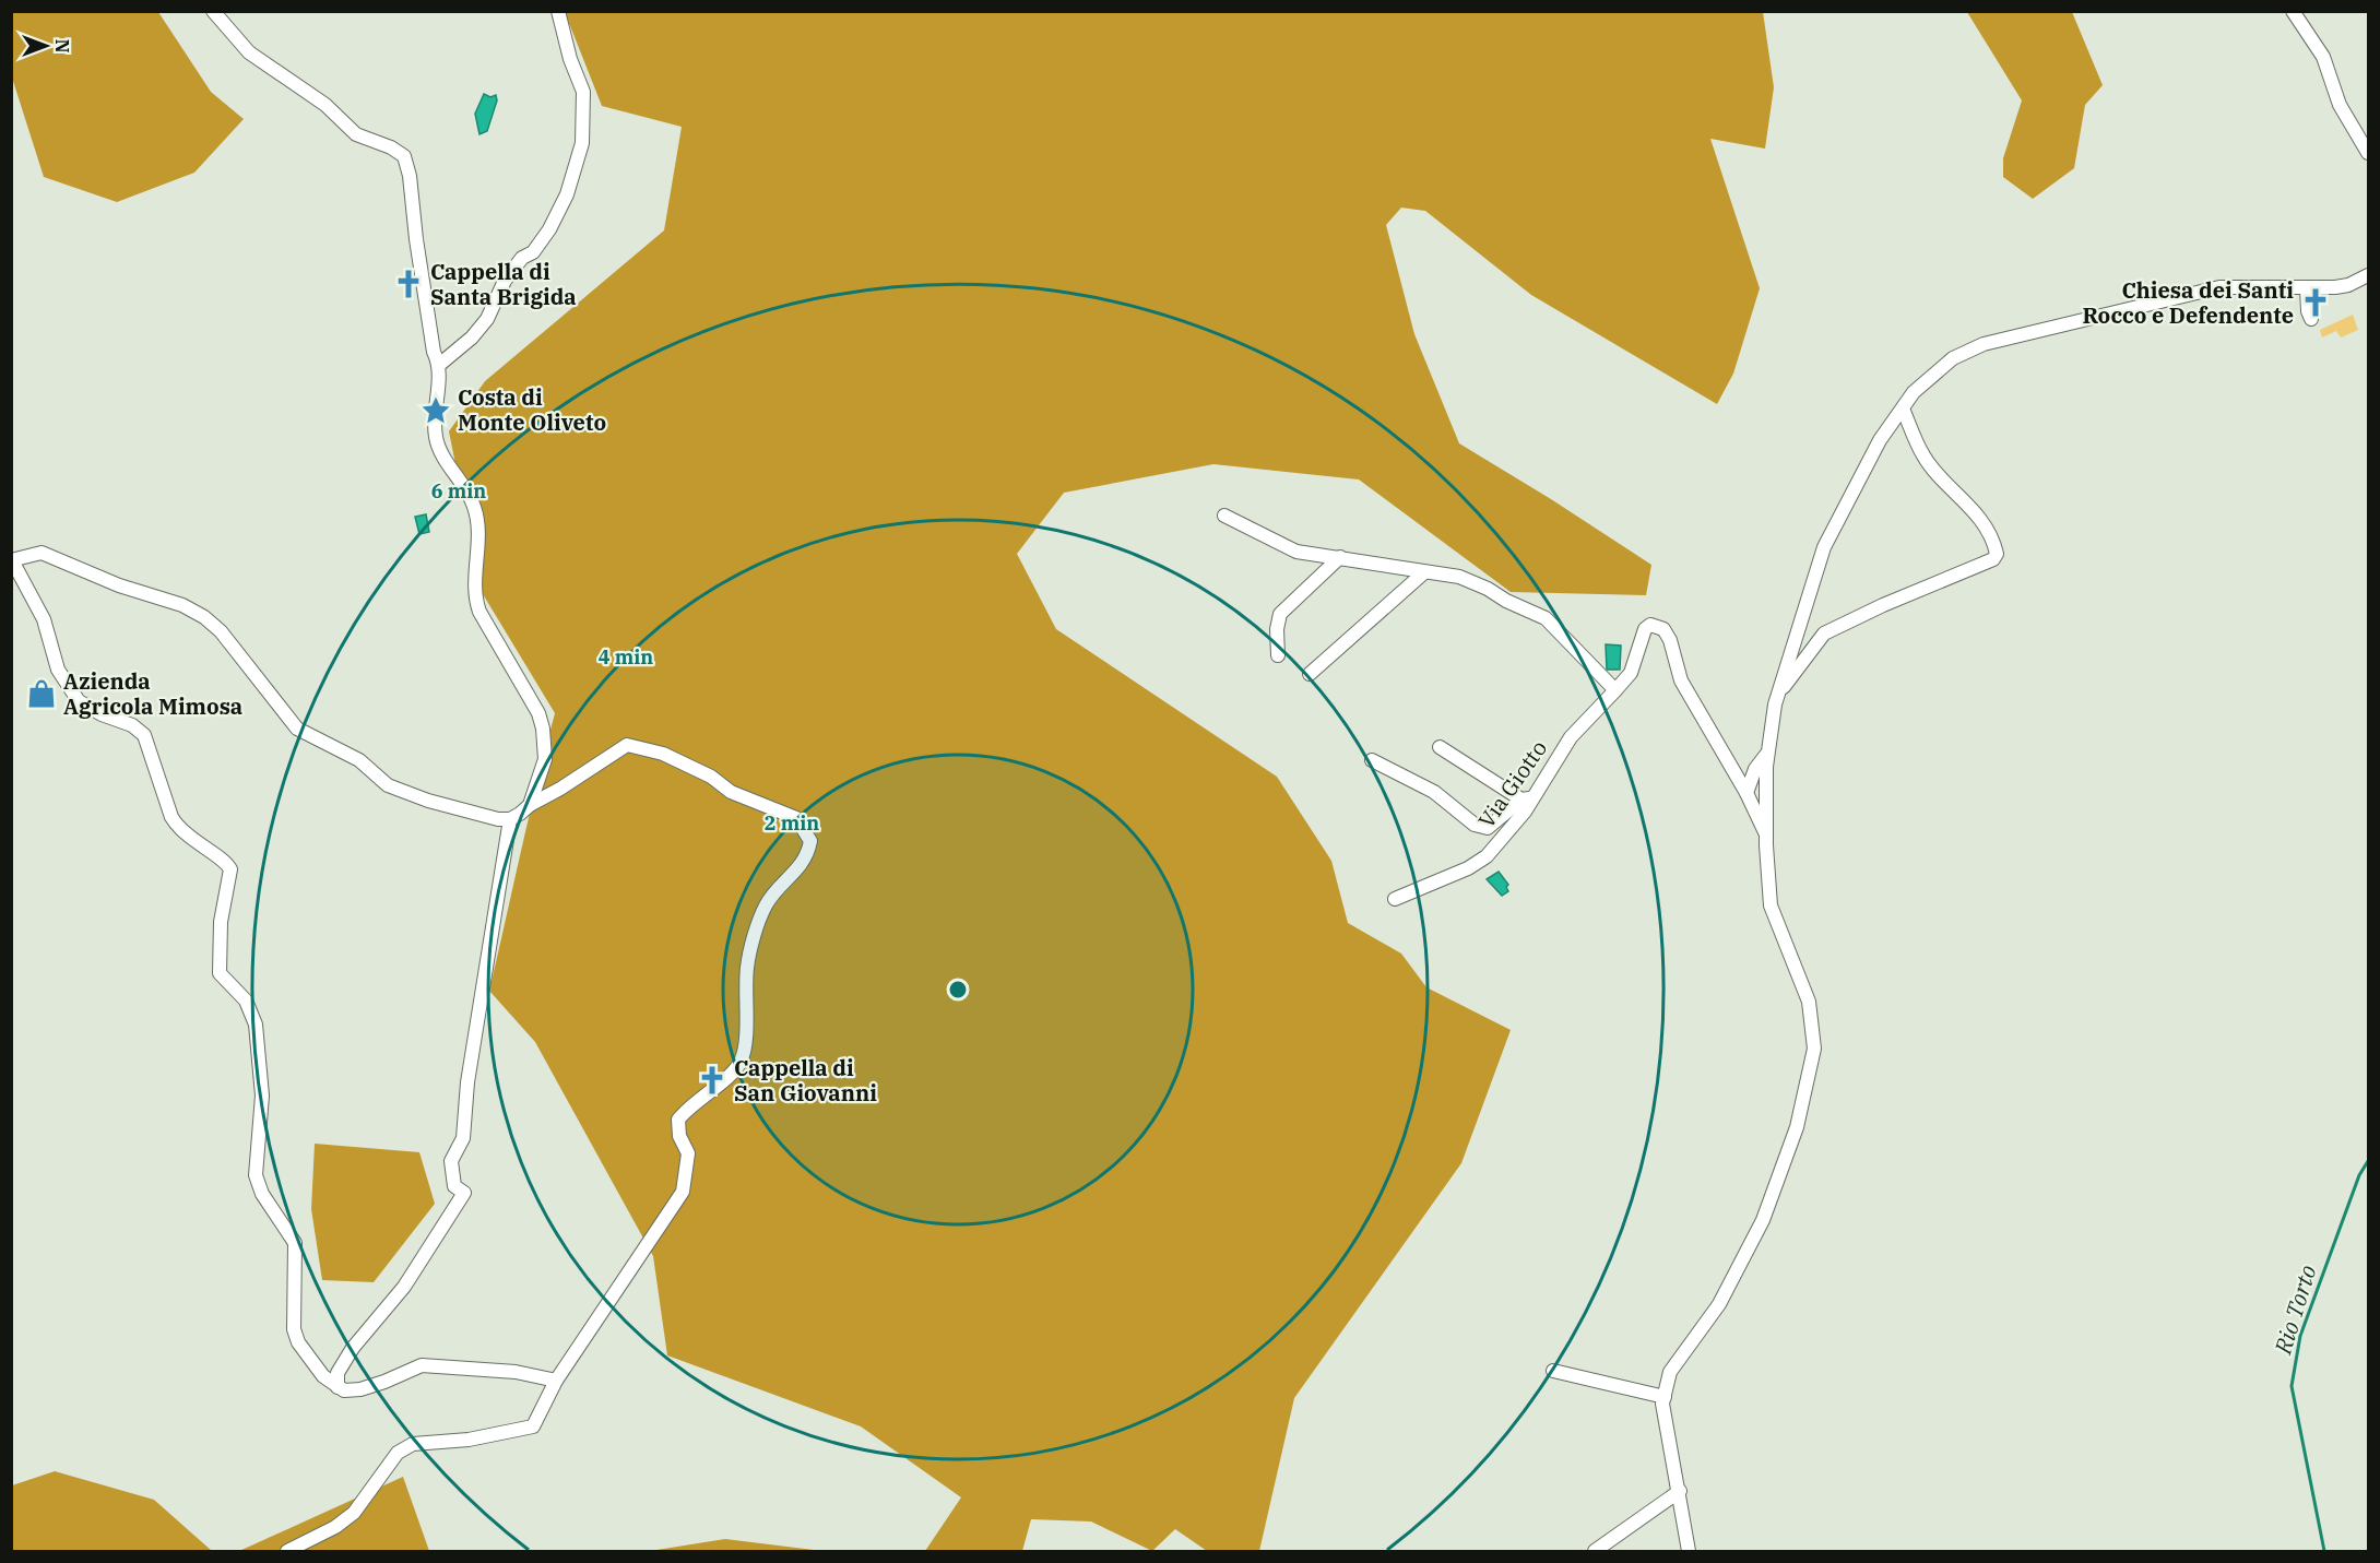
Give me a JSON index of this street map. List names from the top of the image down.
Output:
{
  "streets": {
    "street": ["Via Giotto"]
  },
  "water": ["Rio Torto"],
  "places": {
    "church": ["Cappella di Santa Brigida", "Chiesa dei Santi Rocco e Defendente", "Cappella di San Giovanni"],
    "place": ["Costa di Monte Oliveto"],
    "shop": ["Azienda Agricola Mimosa"]
  },
  "north": "right",
  "rings": ["6 min", "4 min", "2 min"]
}
